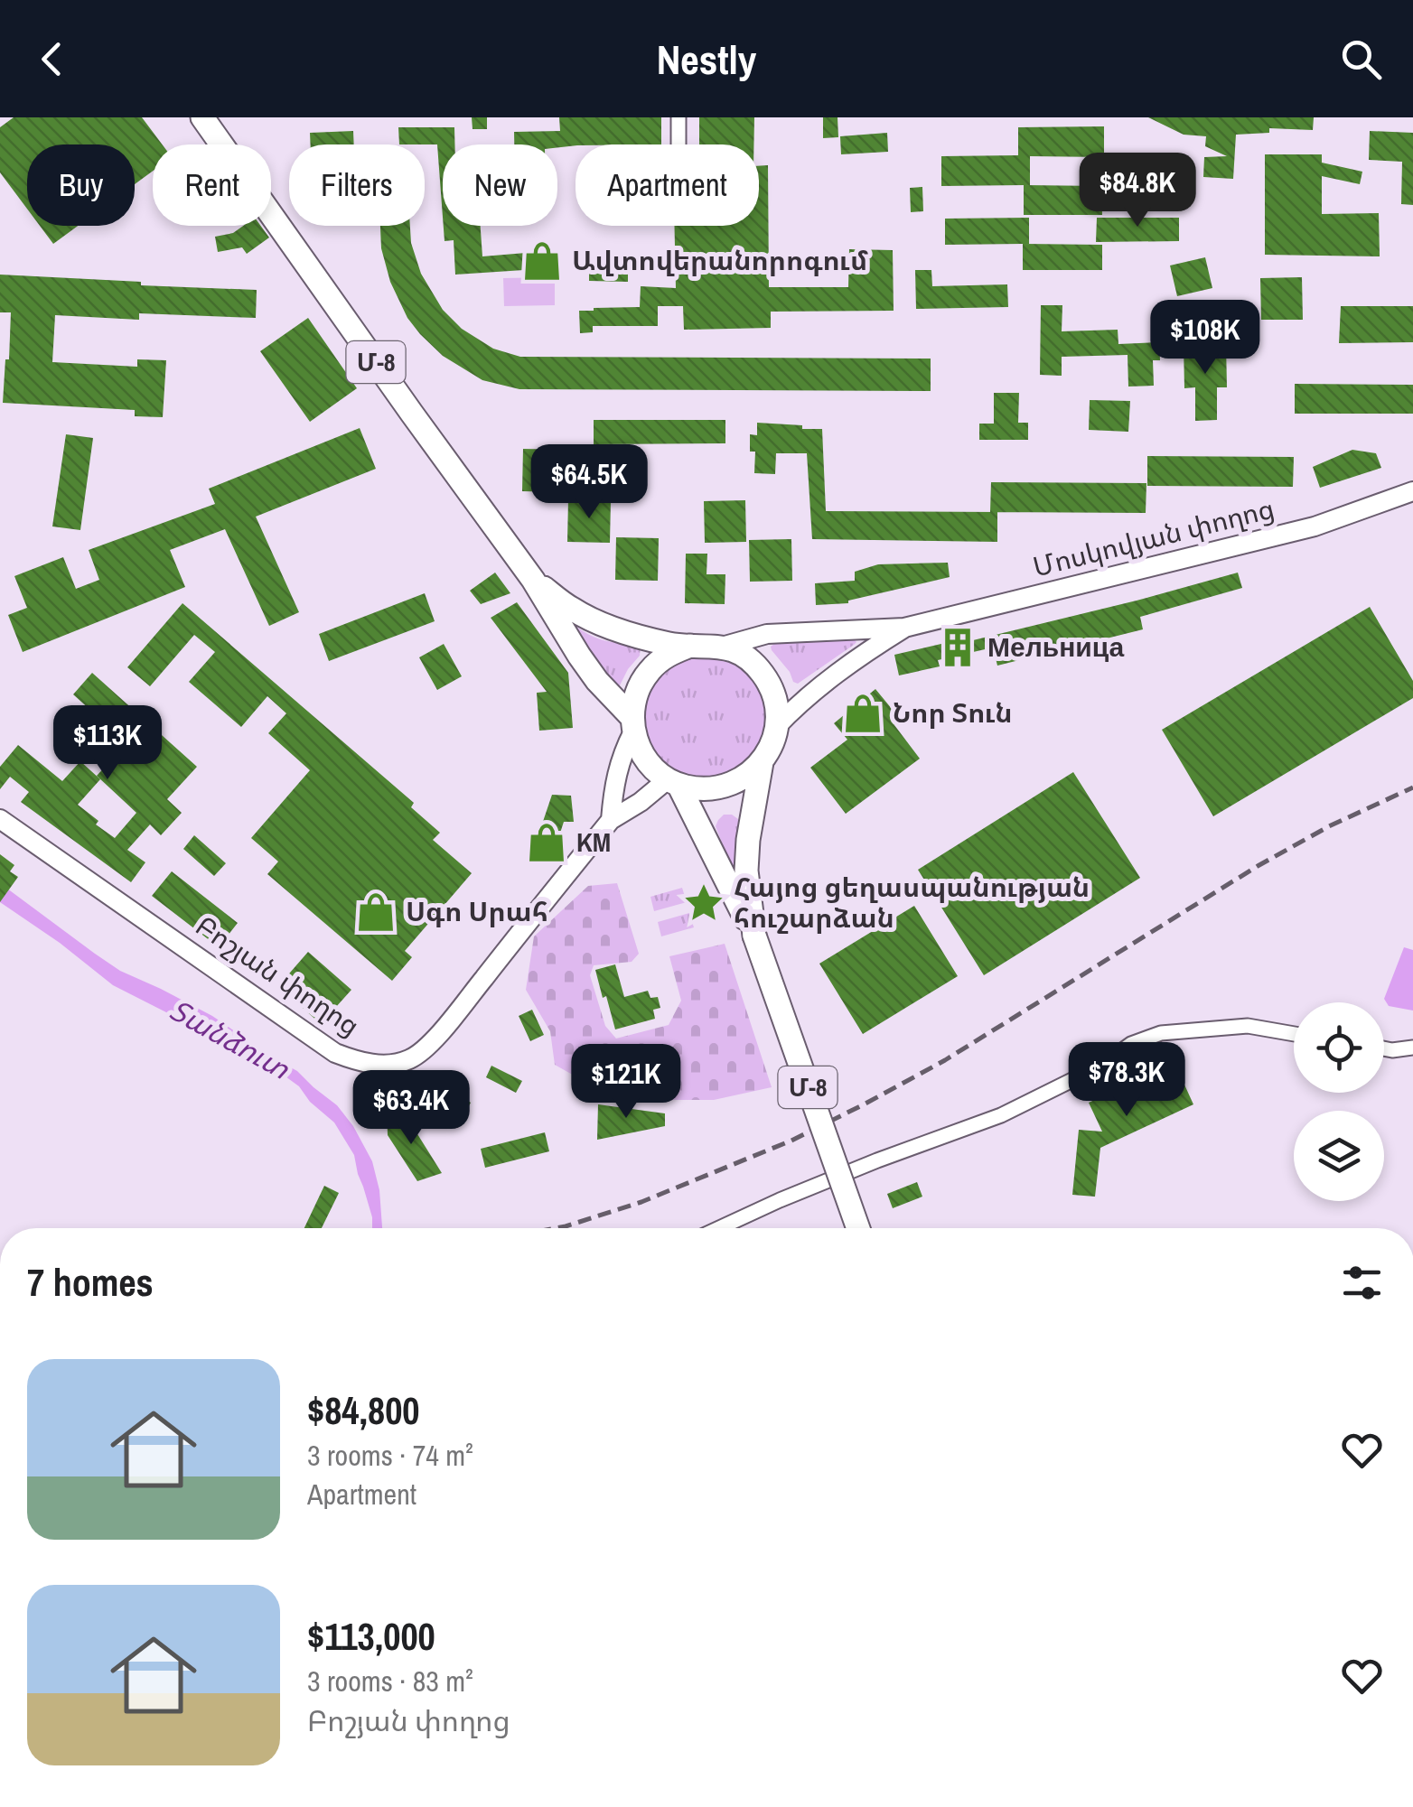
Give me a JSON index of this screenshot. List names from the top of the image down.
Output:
{
  "streets": {
    "highway": ["Մ-8"],
    "street": ["Մոսկովյան փողոց", "Բոշյան փողոց"]
  },
  "crossings": [
    ["Մ-8", "Մոսկովյան փողոց"],
    ["Մ-8", "Բոշյան փողոց"],
    ["Մոսկովյան փողոց", "Բոշյան փողոց"]
  ],
  "water": ["Տանձուտ"],
  "places": {
    "shop": [
      "Ավտովերանորոգում",
      "Նոր Տուն",
      "KM",
      "Սգո Սրահ"
    ],
    "building": ["Мельница"],
    "place": ["Հայոց ցեղասպանության հուշարձան"]
  },
  "page": {
    "header": "Nestly",
    "chip": [
      "Buy",
      "Rent",
      "Filters",
      "New",
      "Apartment"
    ],
    "price": [
      "$84.8K",
      "$108K",
      "$64.5K",
      "$113K",
      "$78.3K",
      "$121K",
      "$63.4K"
    ],
    "heading": "7 homes",
    "list": [
      {
        "name": "$84,800",
        "note": "3 rooms · 74 m² · Apartment"
      },
      {
        "name": "$113,000",
        "note": "3 rooms · 83 m² · Բոշյան փողոց"
      }
    ]
  }
}
